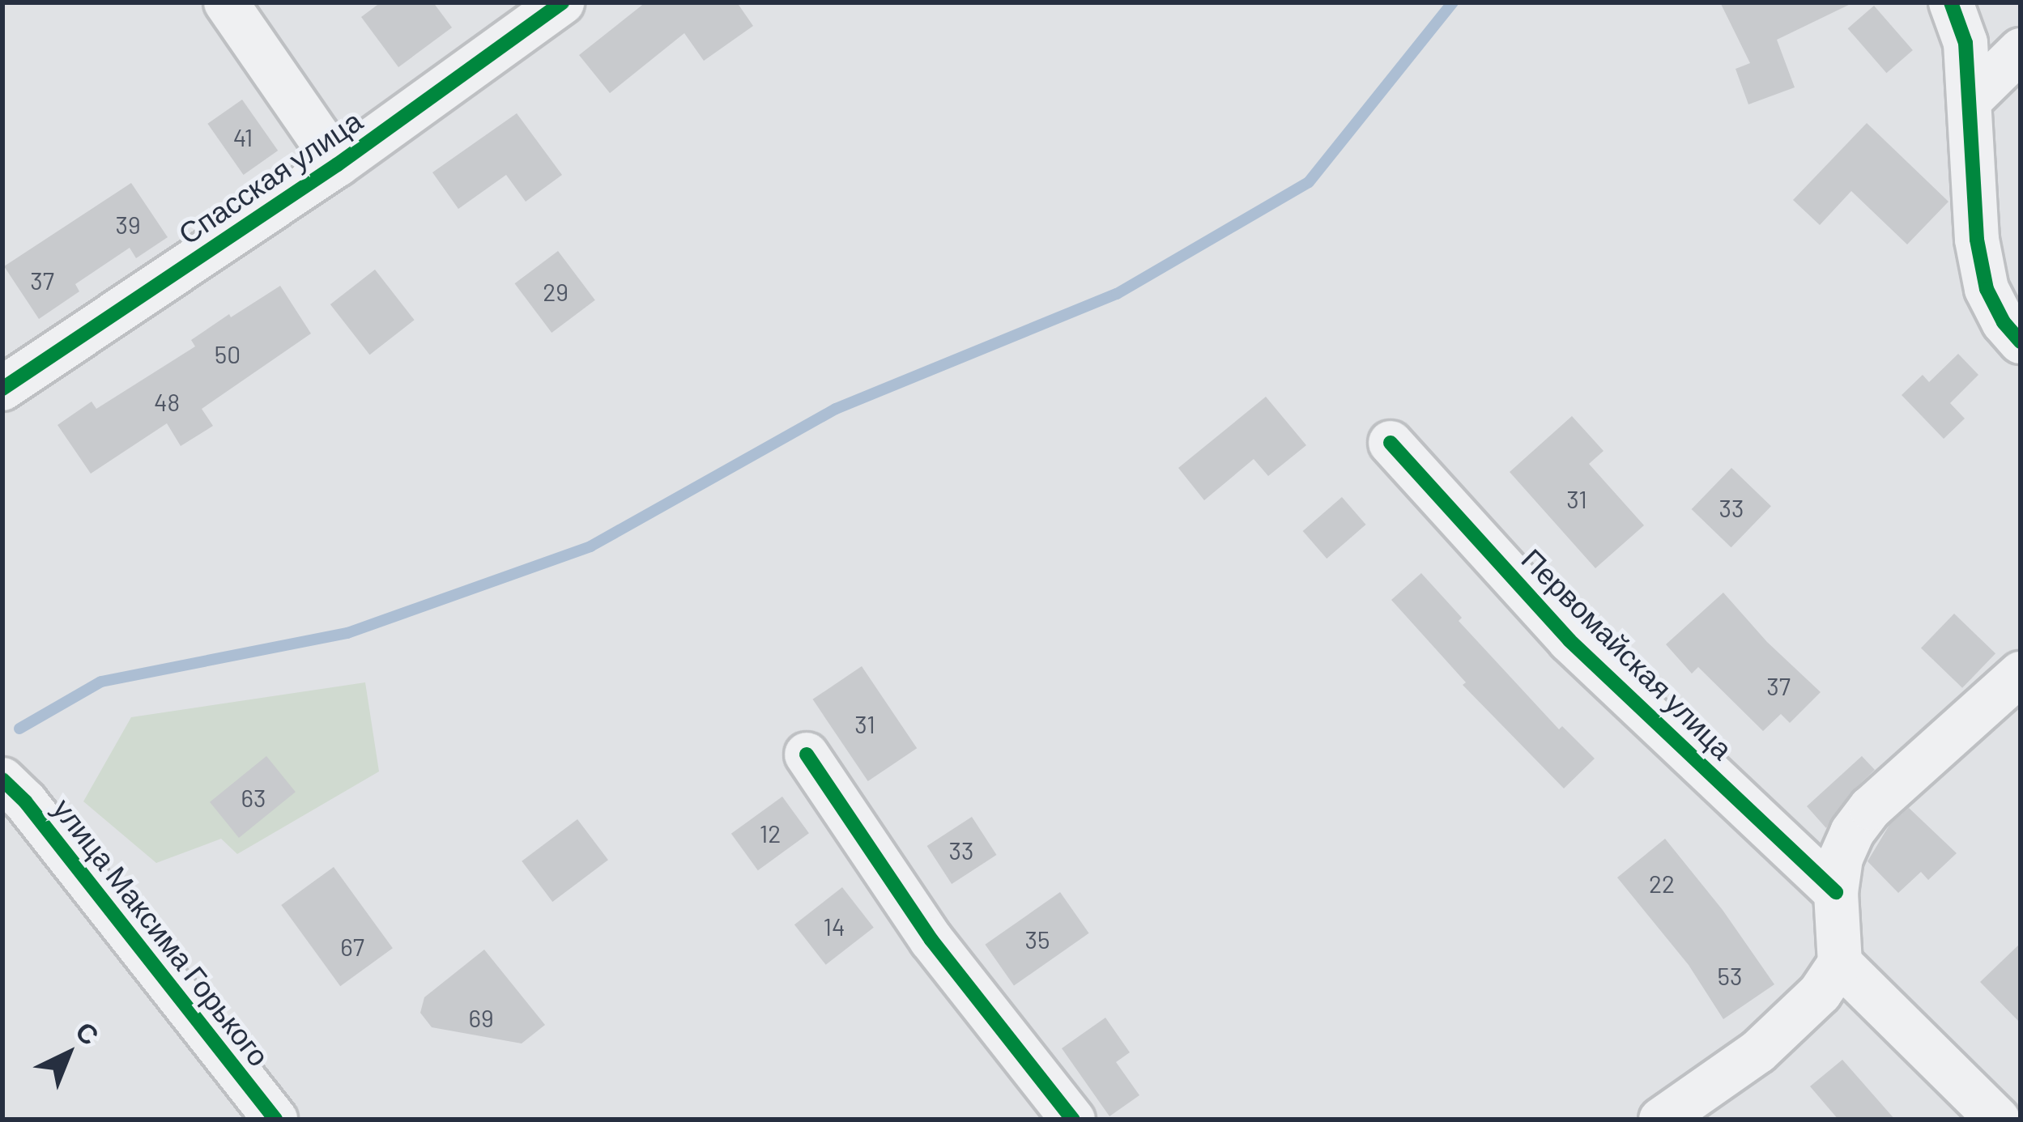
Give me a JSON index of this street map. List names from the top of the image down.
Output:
{
  "streets": {
    "street": ["Спасская улица", "Первомайская улица", "улица Максима Горького"]
  },
  "house_numbers": [
    "41",
    "39",
    "37",
    "29",
    "50",
    "48",
    "31",
    "33",
    "37",
    "31",
    "63",
    "12",
    "33",
    "22",
    "14",
    "35",
    "67",
    "53",
    "69"
  ],
  "north": "top right"
}
